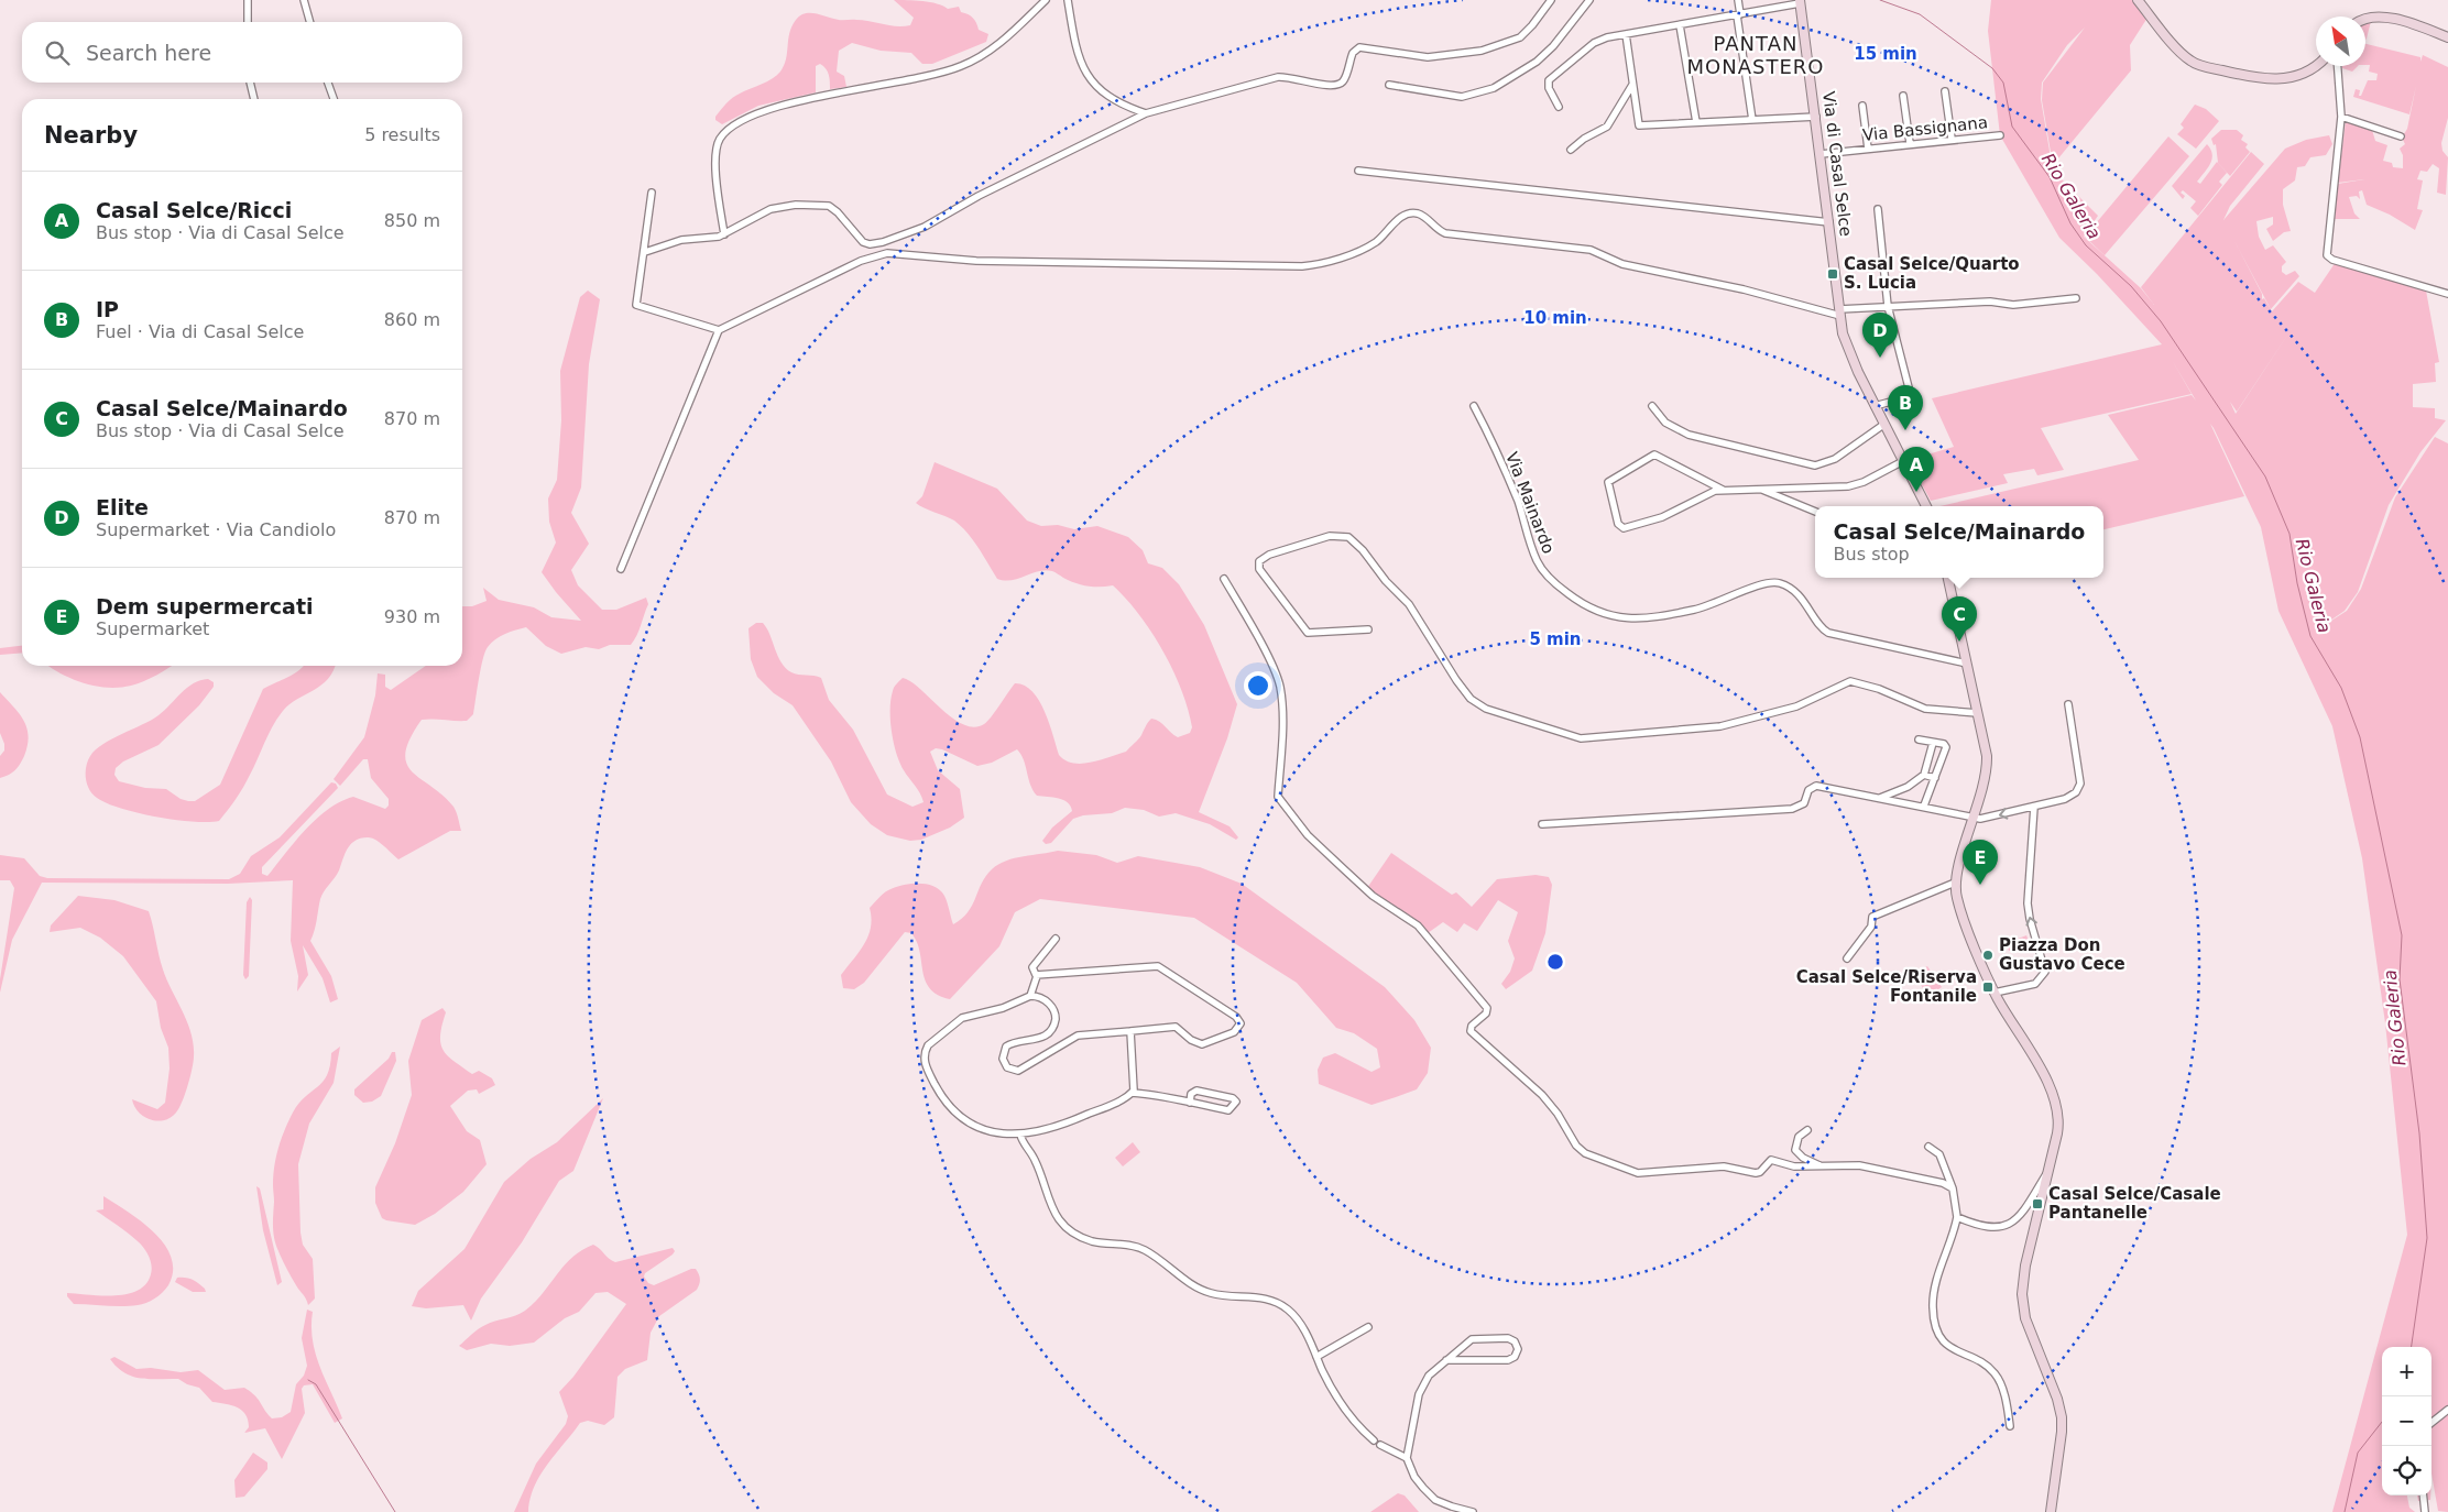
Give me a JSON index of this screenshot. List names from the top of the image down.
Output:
{
  "streets": {
    "main road": ["Via di Casal Selce"],
    "street": ["Via Bassignana", "Via Mainardo"]
  },
  "crossings": [
    ["Via Bassignana", "Via di Casal Selce"]
  ],
  "districts": ["PANTAN MONASTERO"],
  "water": ["Rio Galeria"],
  "places": {
    "transit": ["Casal Selce/Quarto S. Lucia", "Casal Selce/Riserva Fontanile", "Casal Selce/Casale Pantanelle"],
    "other": ["Piazza Don Gustavo Cece"]
  },
  "north": "top left",
  "page": {
    "search": "Search here",
    "heading": ["Nearby", "5 results"],
    "list": [
      {
        "mark": "A",
        "name": "Casal Selce/Ricci",
        "note": "Bus stop · Via di Casal Selce",
        "value": "850 m"
      },
      {
        "mark": "B",
        "name": "IP",
        "note": "Fuel · Via di Casal Selce",
        "value": "860 m"
      },
      {
        "mark": "C",
        "name": "Casal Selce/Mainardo",
        "note": "Bus stop · Via di Casal Selce",
        "value": "870 m"
      },
      {
        "mark": "D",
        "name": "Elite",
        "note": "Supermarket · Via Candiolo",
        "value": "870 m"
      },
      {
        "mark": "E",
        "name": "Dem supermercati",
        "note": "Supermarket",
        "value": "930 m"
      }
    ],
    "pins": [
      "D",
      "B",
      "A",
      "C",
      "E"
    ],
    "popup": ["Casal Selce/Mainardo", "Bus stop"],
    "map_buttons": ["+", "−"]
  },
  "rings": ["15 min", "10 min", "5 min"]
}
